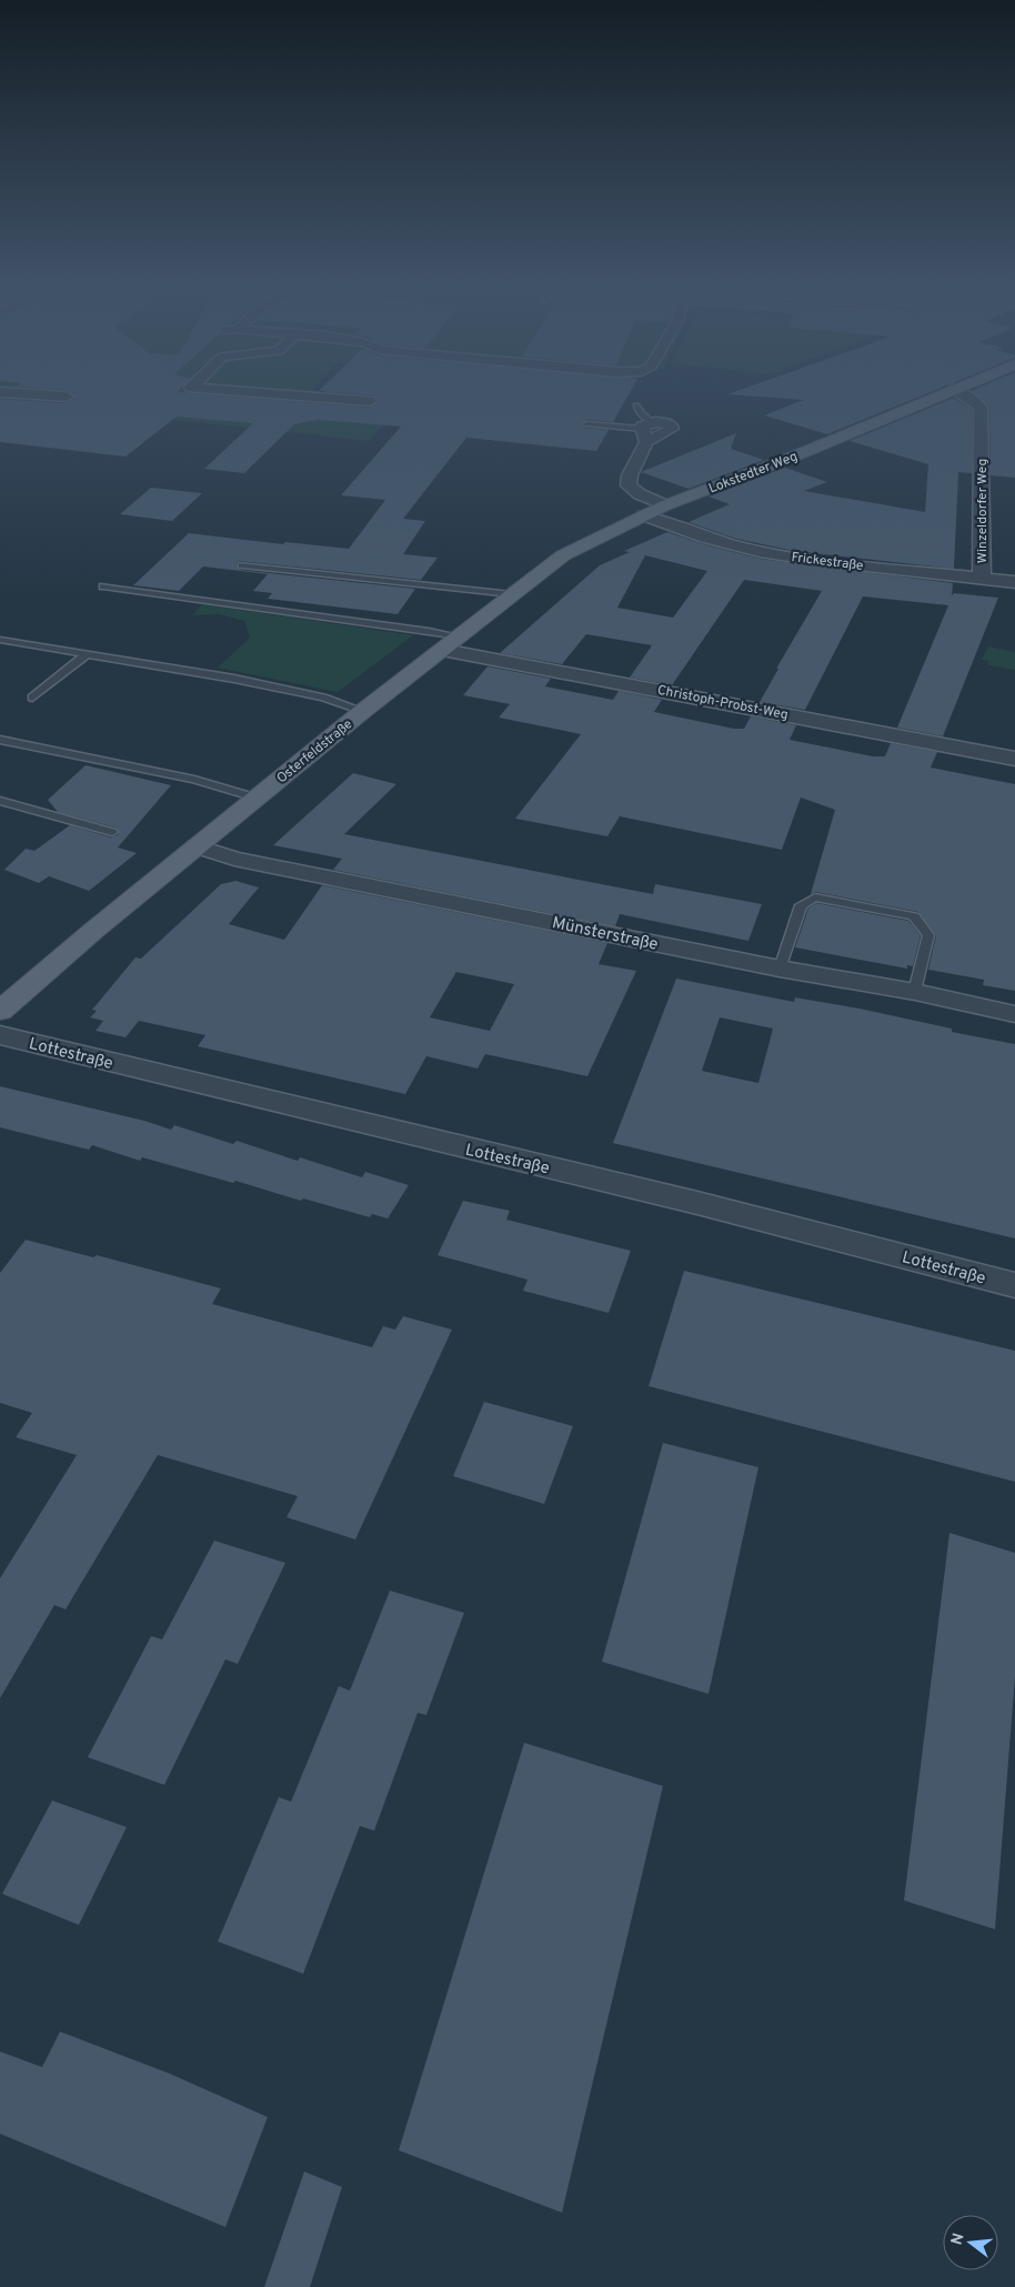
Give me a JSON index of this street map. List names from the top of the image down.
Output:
{
  "streets": {
    "main road": ["Lokstedter Weg", "Osterfeldstraße"],
    "street": [
      "Winzeldorfer Weg",
      "Frickestraße",
      "Christoph-Probst-Weg",
      "Münsterstraße",
      "Lottestraße"
    ]
  },
  "crossings": [
    ["Lokstedter Weg", "Winzeldorfer Weg"],
    ["Lokstedter Weg", "Frickestraße"],
    ["Lokstedter Weg", "Osterfeldstraße"],
    ["Winzeldorfer Weg", "Frickestraße"],
    ["Frickestraße", "Osterfeldstraße"],
    ["Christoph-Probst-Weg", "Osterfeldstraße"],
    ["Osterfeldstraße", "Münsterstraße"]
  ],
  "north": "left"
}
